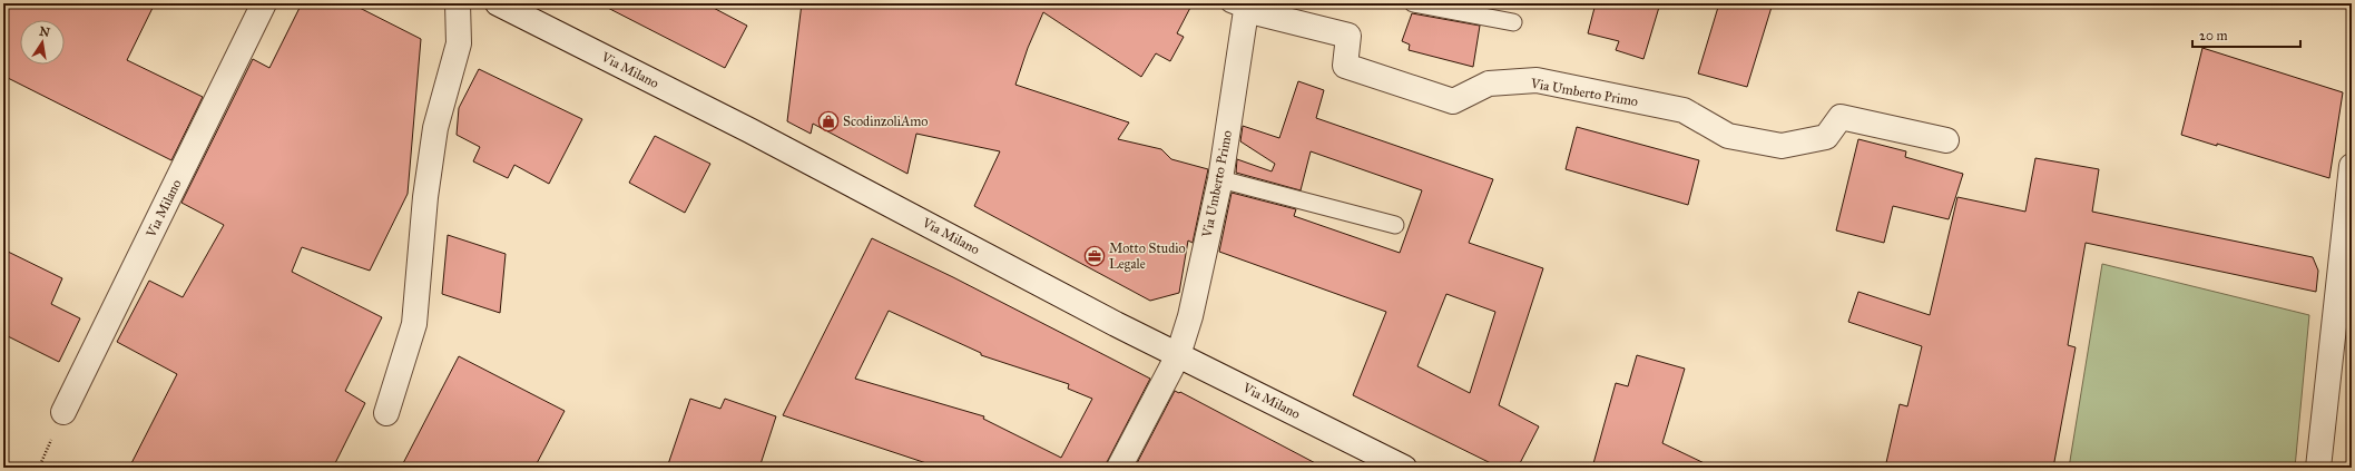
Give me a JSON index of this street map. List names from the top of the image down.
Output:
{
  "streets": {
    "street": ["Via Milano", "Via Umberto Primo"]
  },
  "crossings": [
    ["Via Milano", "Via Umberto Primo"]
  ],
  "places": {
    "shop": ["ScodinzoliAmo"],
    "office": ["Motto Studio Legale"]
  },
  "scale_bar": "20 m",
  "north": "top"
}
